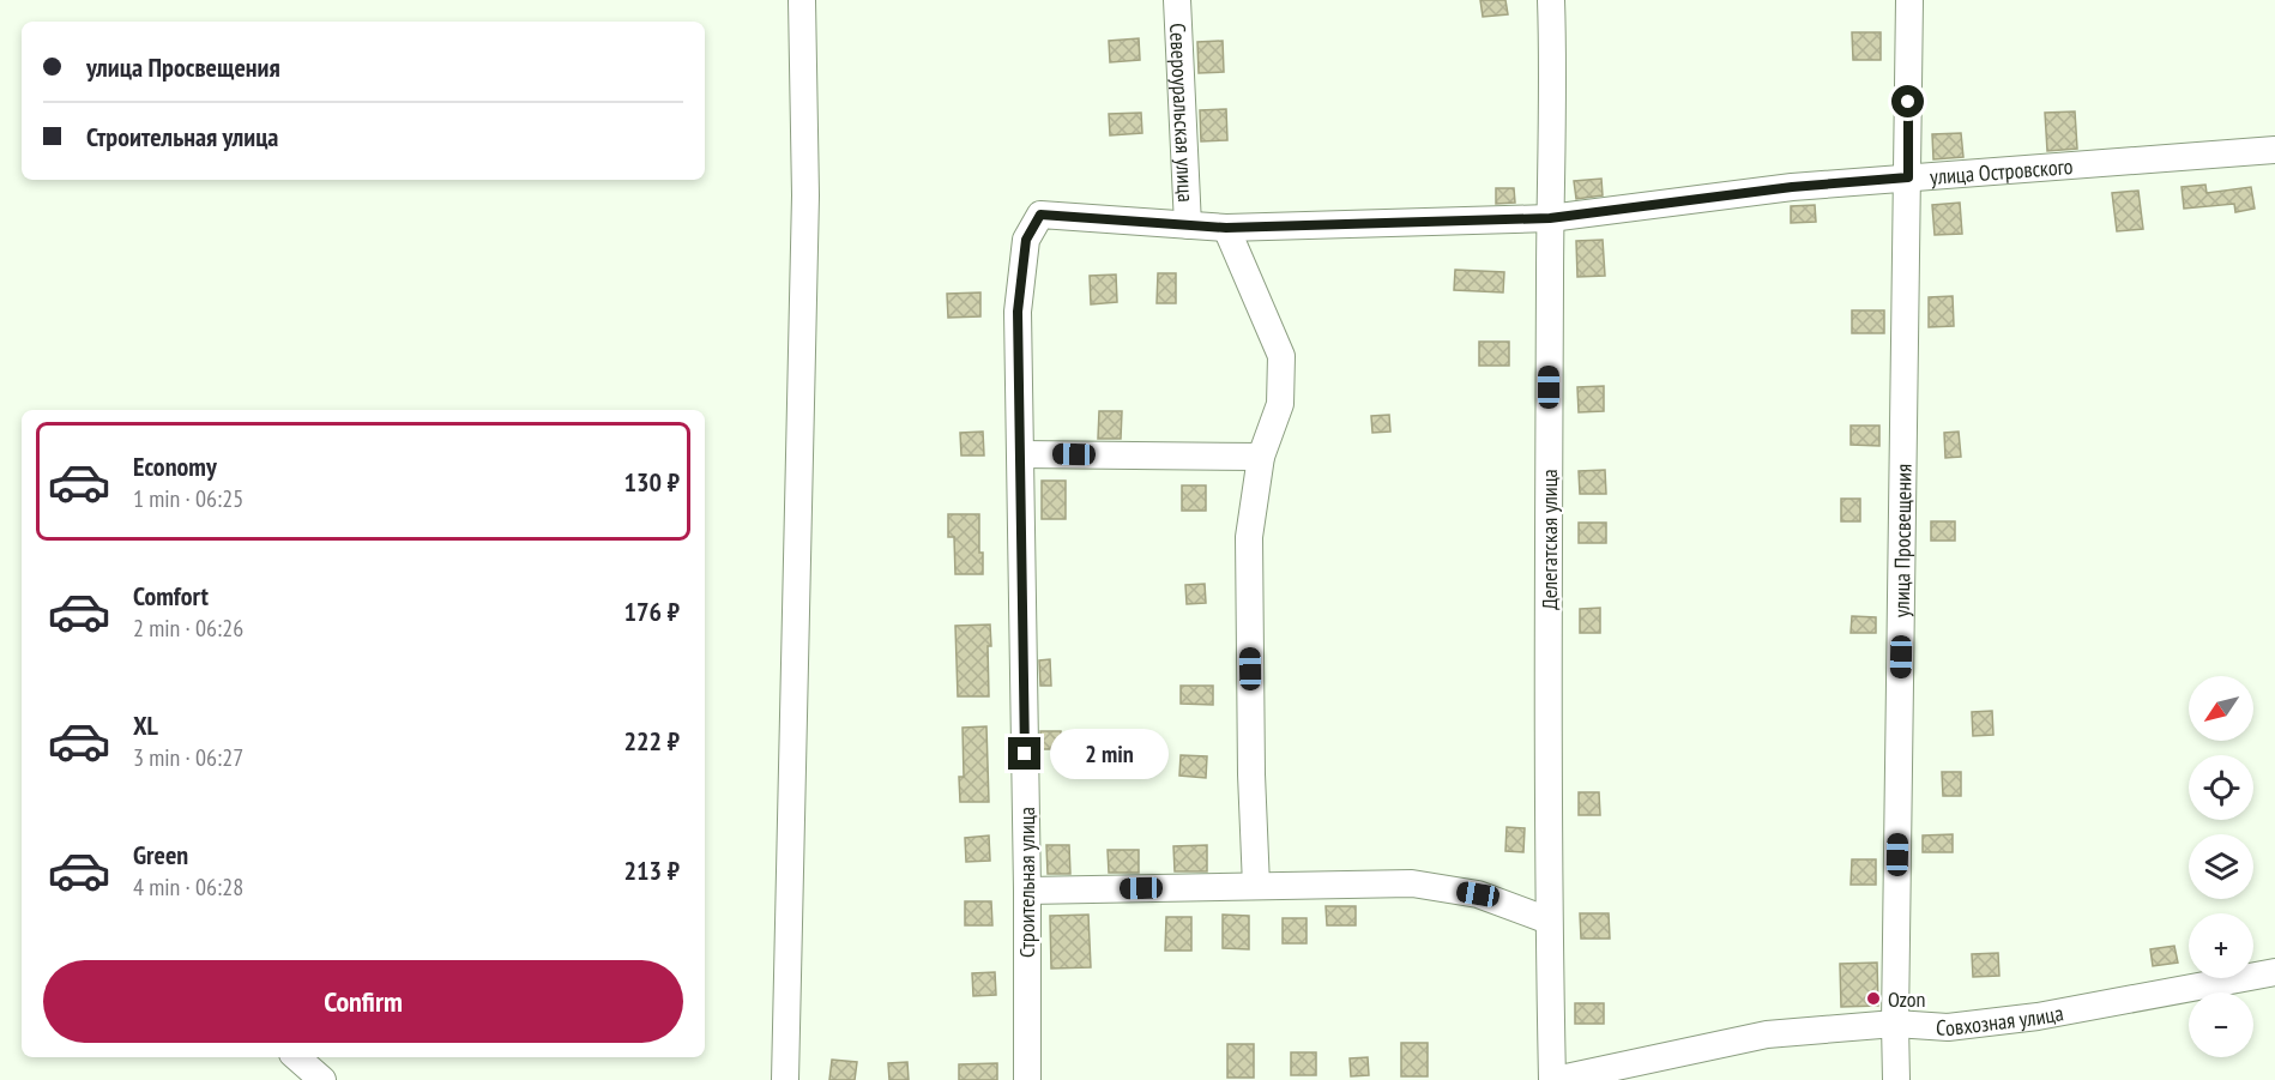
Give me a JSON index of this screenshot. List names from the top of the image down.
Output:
{
  "streets": {
    "street": [
      "Североуральская улица",
      "улица Островского",
      "Делегатская улица",
      "улица Просвещения",
      "Строительная улица",
      "Совхозная улица"
    ]
  },
  "crossings": [
    ["Североуральская улица", "улица Островского"],
    ["улица Островского", "Делегатская улица"],
    ["улица Островского", "улица Просвещения"],
    ["улица Островского", "Строительная улица"],
    ["Делегатская улица", "Совхозная улица"],
    ["улица Просвещения", "Совхозная улица"]
  ],
  "places": ["Ozon"],
  "north": "bottom left",
  "page": {
    "banner": ["улица Просвещения", "Строительная улица"],
    "list": [
      {
        "name": "Economy",
        "note": "1 min · 06:25",
        "value": "130 ₽"
      },
      {
        "name": "Comfort",
        "note": "2 min · 06:26",
        "value": "176 ₽"
      },
      {
        "name": "XL",
        "note": "3 min · 06:27",
        "value": "222 ₽"
      },
      {
        "name": "Green",
        "note": "4 min · 06:28",
        "value": "213 ₽"
      }
    ],
    "map_buttons": ["+", "−"],
    "bubble": "2 min",
    "buttons": "Confirm"
  }
}
